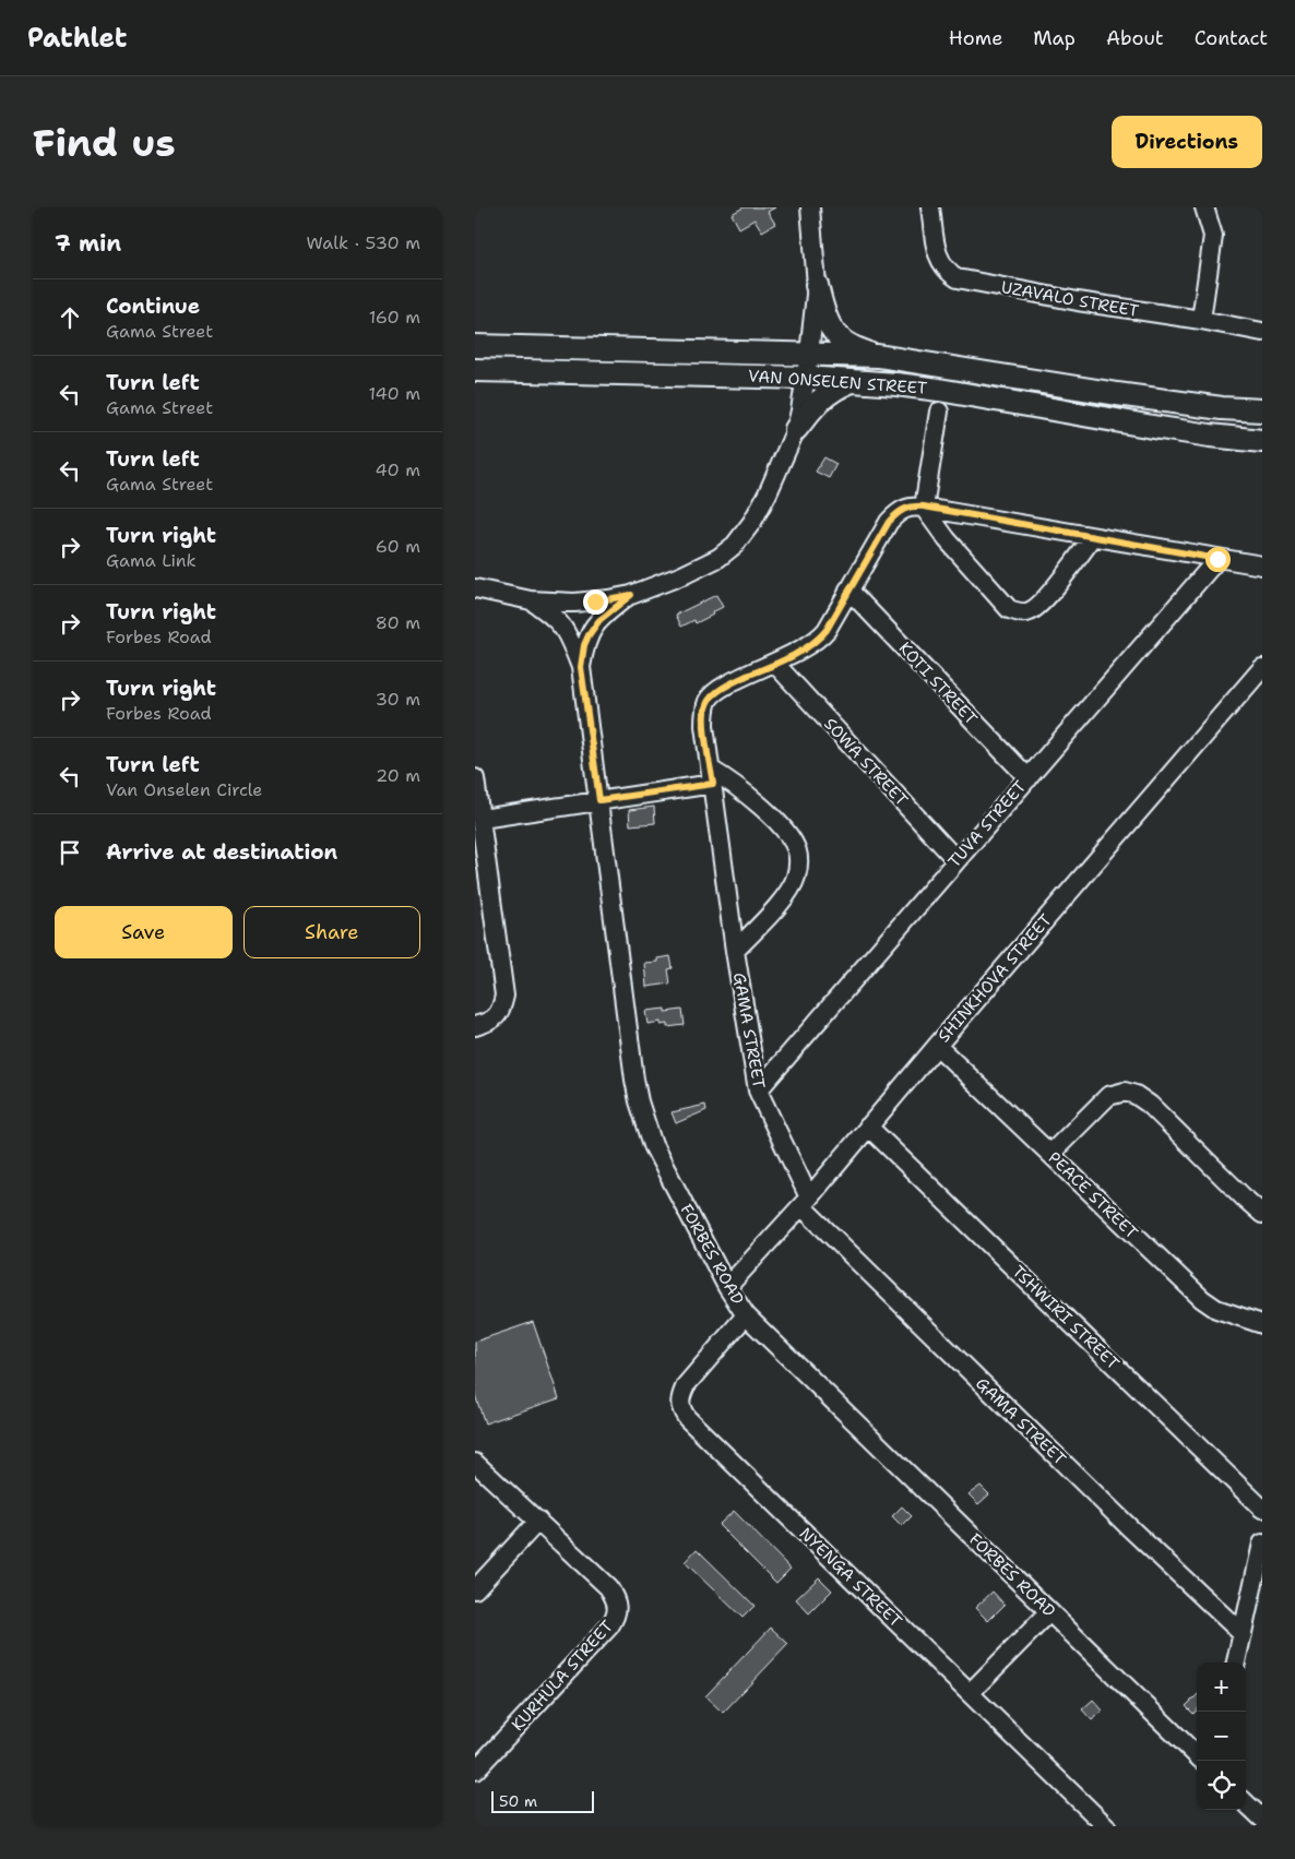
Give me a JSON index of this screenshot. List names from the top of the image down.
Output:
{
  "streets": {
    "main road": ["VAN ONSELEN STREET"],
    "street": [
      "UZAVALO STREET",
      "KOTI STREET",
      "SOWA STREET",
      "TUVA STREET",
      "SHINKHOVA STREET",
      "GAMA STREET",
      "PEACE STREET",
      "FORBES ROAD",
      "TSHWIRI STREET",
      "NYENGA STREET",
      "KURHULA STREET"
    ]
  },
  "crossings": [
    ["KOTI STREET", "TUVA STREET"],
    ["KOTI STREET", "GAMA STREET"],
    ["SOWA STREET", "TUVA STREET"],
    ["SOWA STREET", "GAMA STREET"],
    ["TUVA STREET", "GAMA STREET"],
    ["SHINKHOVA STREET", "GAMA STREET"],
    ["SHINKHOVA STREET", "PEACE STREET"],
    ["SHINKHOVA STREET", "FORBES ROAD"],
    ["SHINKHOVA STREET", "TSHWIRI STREET"],
    ["FORBES ROAD", "NYENGA STREET"]
  ],
  "scale_bar": "50 m",
  "page": {
    "header": "Pathlet",
    "nav": [
      "Home",
      "Map",
      "About",
      "Contact"
    ],
    "buttons": [
      "Directions",
      ["Save", "Share"]
    ],
    "title": "Find us",
    "heading": ["7 min", "Walk · 530 m"],
    "list": [
      ["Continue", "Gama Street", "160 m"],
      ["Turn left", "Gama Street", "140 m"],
      ["Turn left", "Gama Street", "40 m"],
      ["Turn right", "Gama Link", "60 m"],
      ["Turn right", "Forbes Road", "80 m"],
      ["Turn right", "Forbes Road", "30 m"],
      ["Turn left", "Van Onselen Circle", "20 m"],
      "Arrive at destination"
    ],
    "map_buttons": ["+", "−"],
    "scale": "50 m"
  }
}
